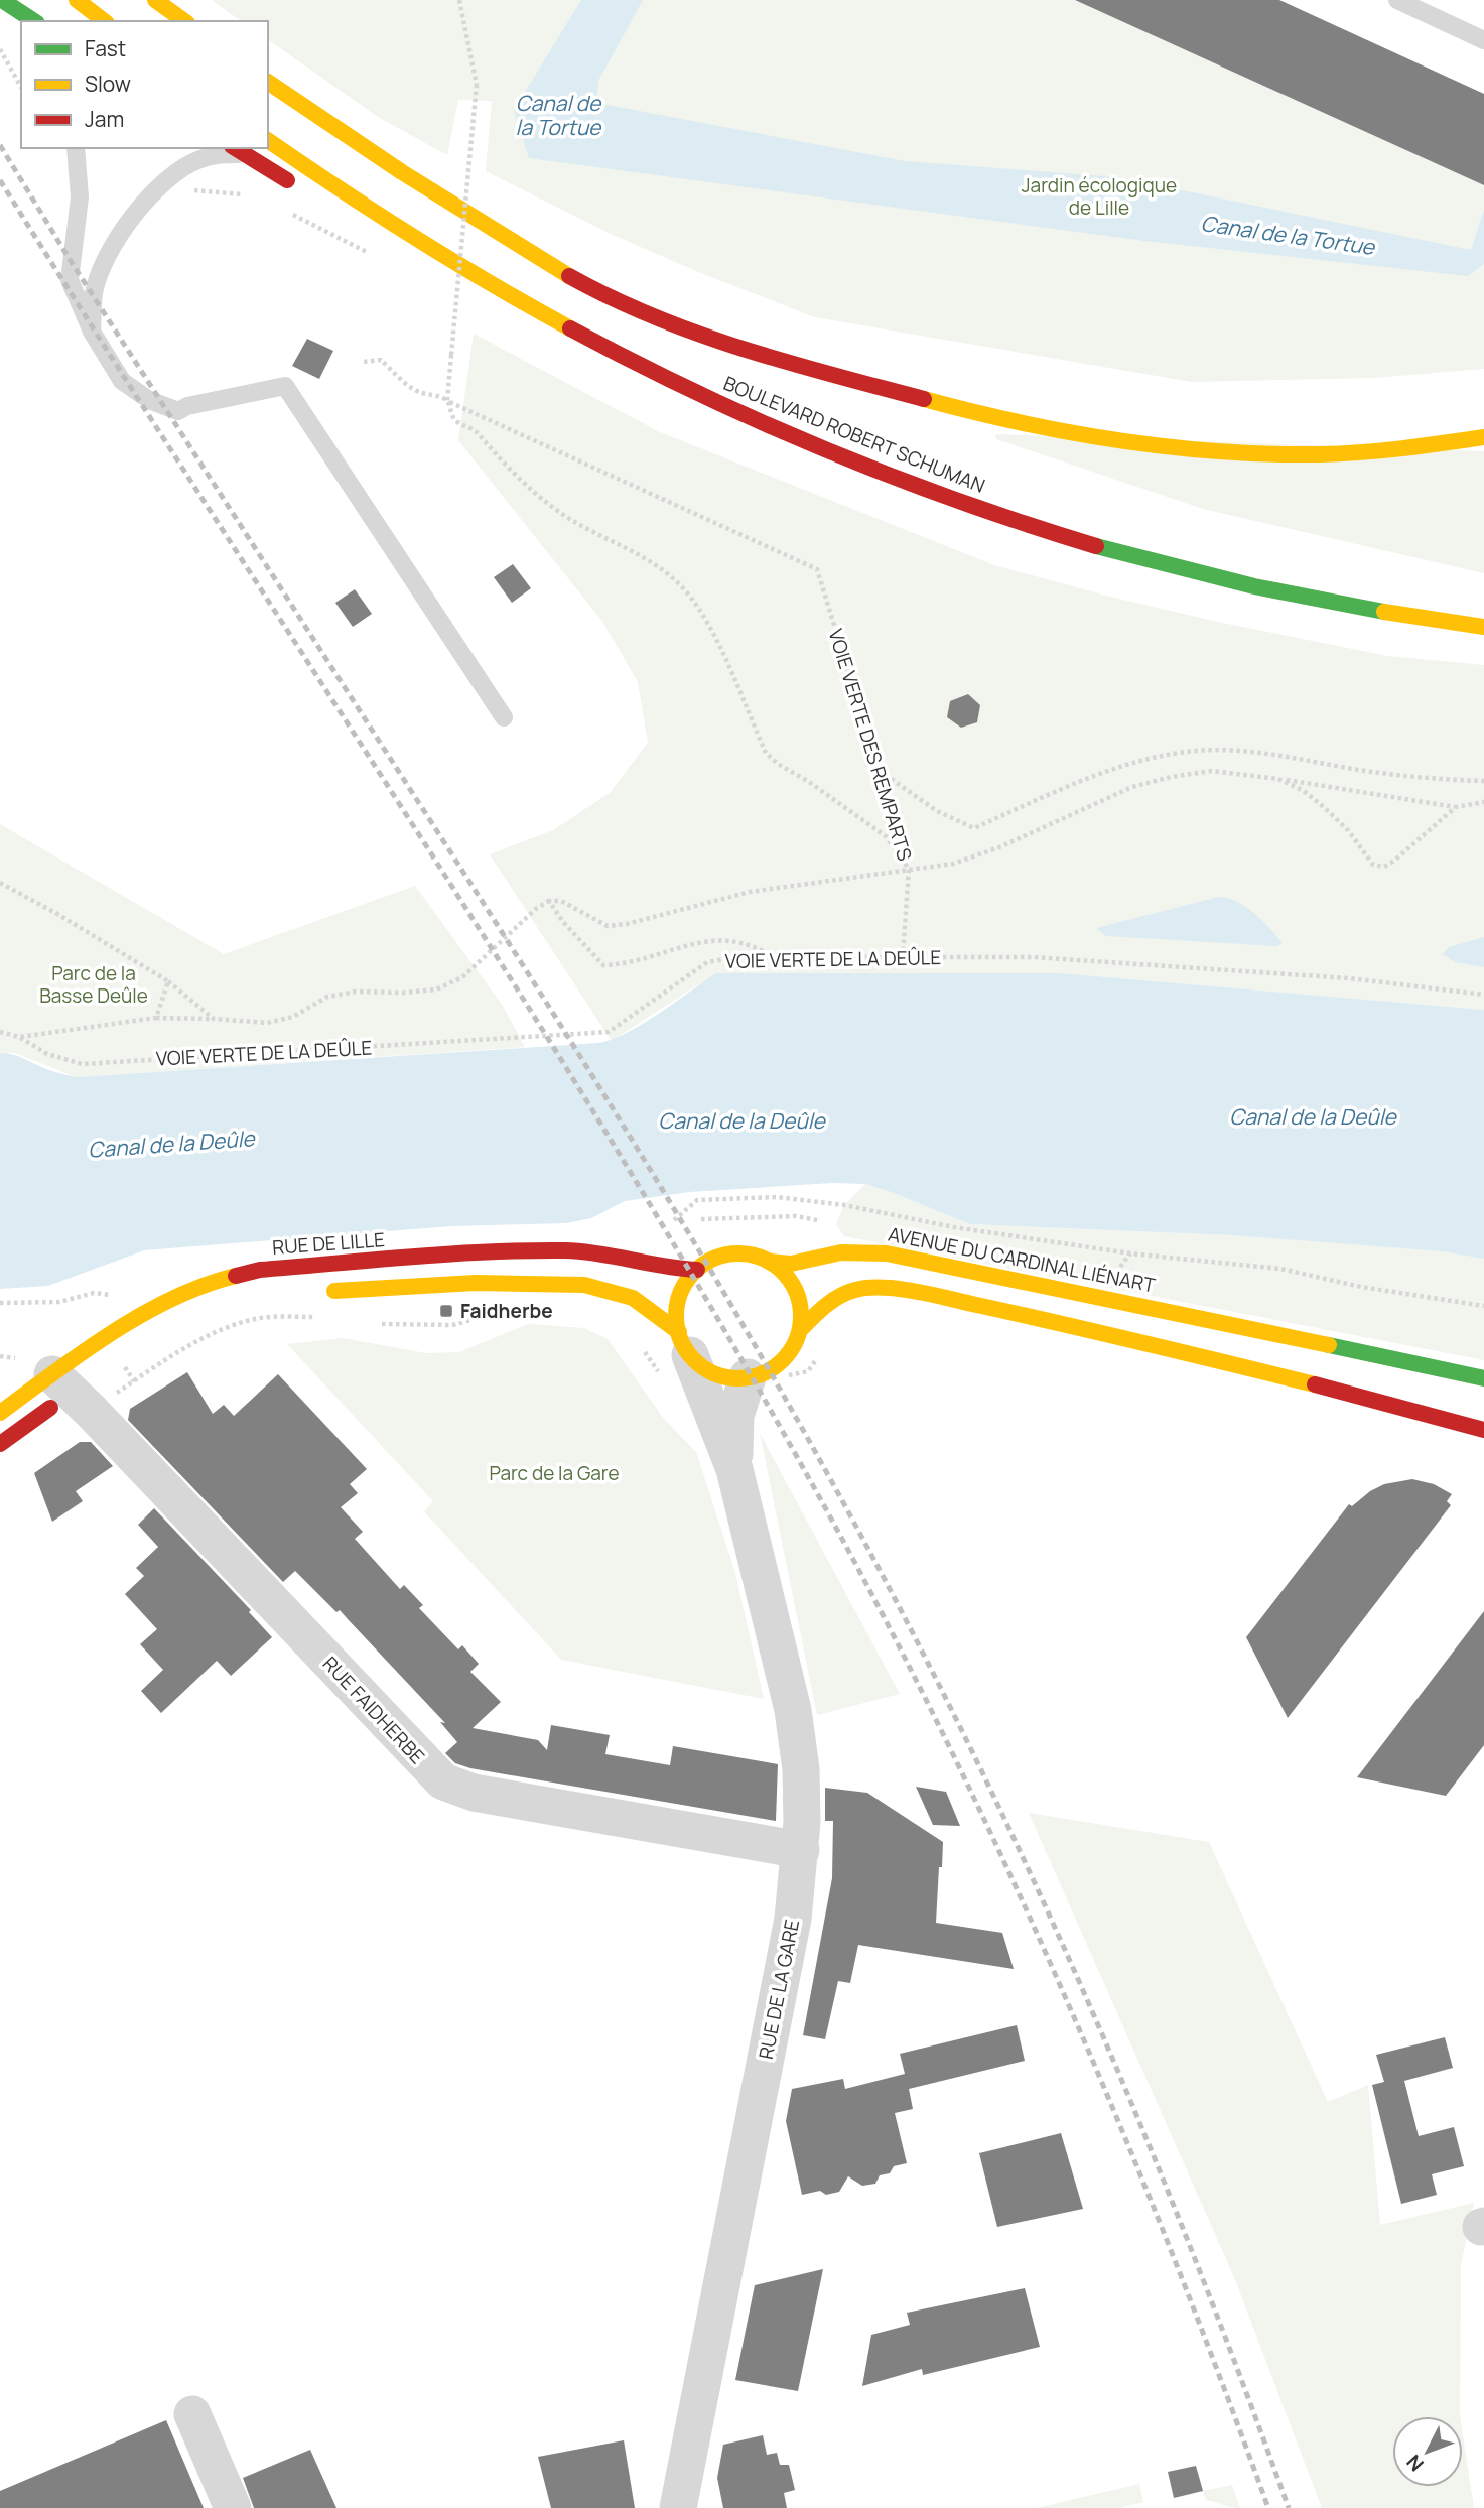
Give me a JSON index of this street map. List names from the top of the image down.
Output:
{
  "streets": {
    "main road": ["BOULEVARD ROBERT SCHUMAN", "RUE DE LILLE", "AVENUE DU CARDINAL LIÉNART"],
    "street": ["RUE FAIDHERBE", "RUE DE LA GARE"],
    "path": ["VOIE VERTE DES REMPARTS", "VOIE VERTE DE LA DEÛLE"]
  },
  "crossings": [
    ["RUE DE LILLE", "AVENUE DU CARDINAL LIÉNART"],
    ["RUE DE LILLE", "RUE FAIDHERBE"],
    ["RUE DE LILLE", "RUE DE LA GARE"],
    ["AVENUE DU CARDINAL LIÉNART", "RUE DE LA GARE"],
    ["RUE FAIDHERBE", "RUE DE LA GARE"]
  ],
  "water": ["Canal de la Tortue", "Canal de la Deûle"],
  "parks": ["Jardin écologique de Lille", "Parc de la Basse Deûle", "Parc de la Gare"],
  "places": {
    "transit": ["Faidherbe"]
  },
  "legend": ["Fast", "Slow", "Jam"],
  "north": "bottom left"
}
